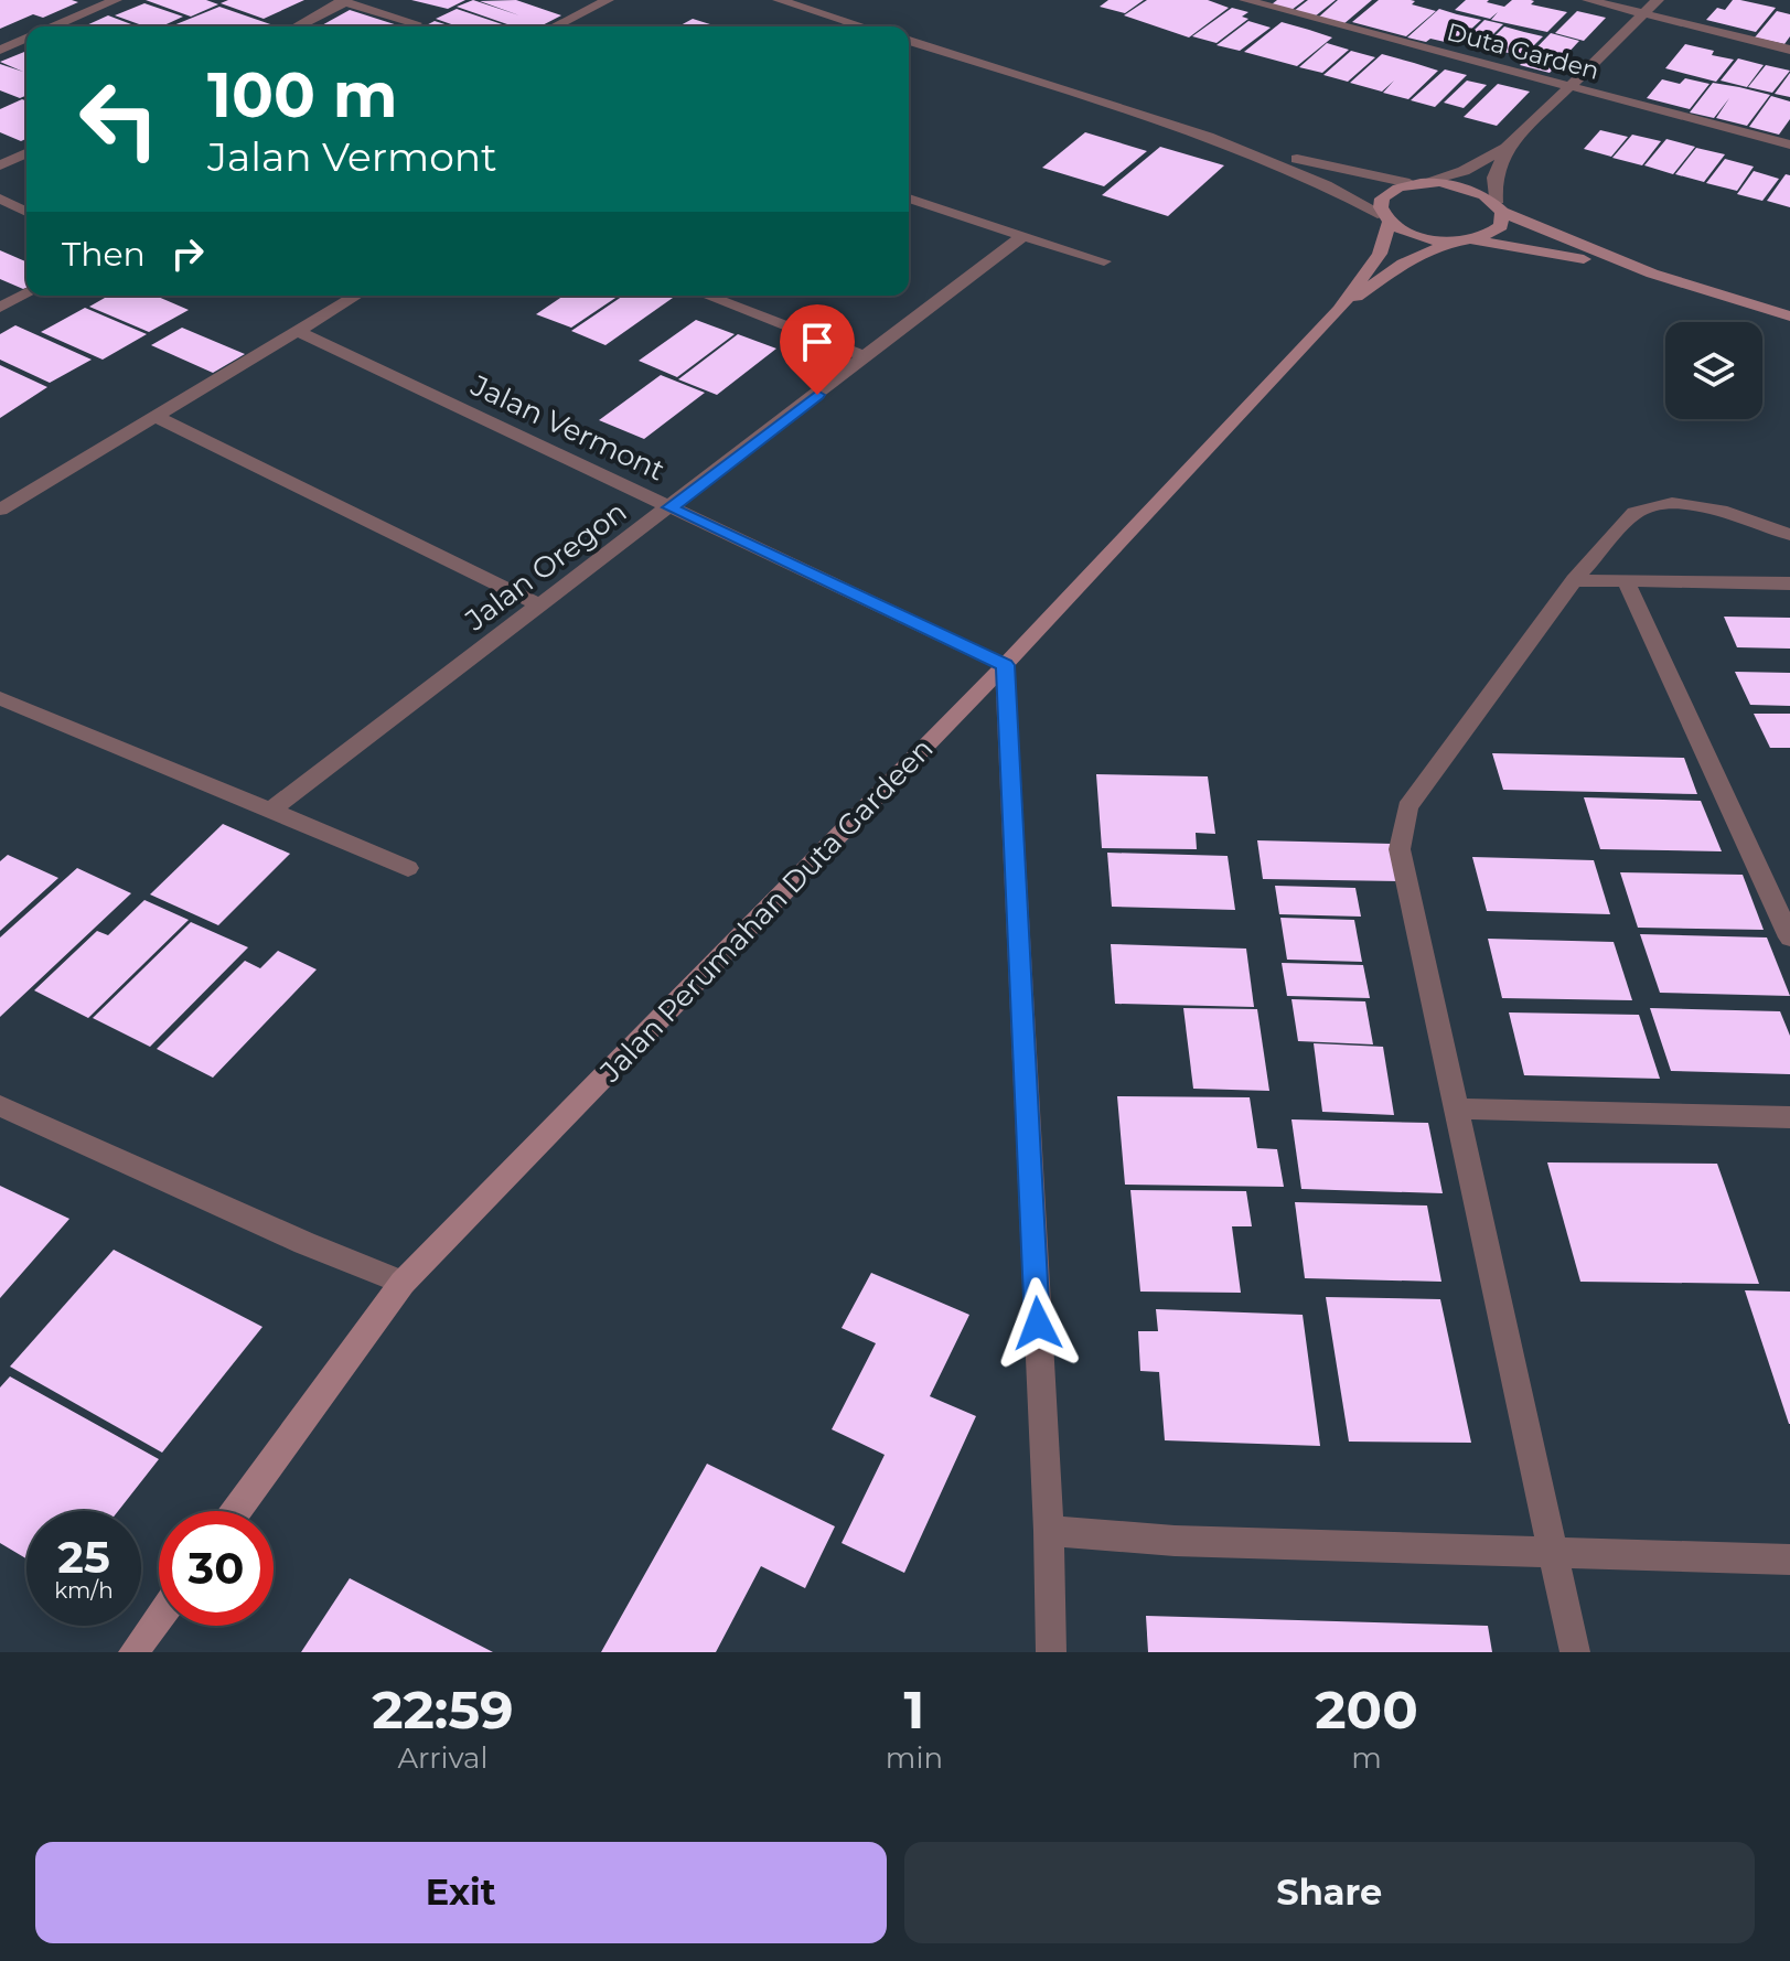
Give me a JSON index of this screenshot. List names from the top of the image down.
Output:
{
  "streets": {
    "street": [
      "Duta Garden",
      "Jalan Vermont",
      "Jalan Oregon",
      "Jalan Perumahan Duta Gardeen"
    ]
  },
  "crossings": [
    ["Jalan Vermont", "Jalan Oregon"],
    ["Jalan Vermont", "Jalan Perumahan Duta Gardeen"]
  ],
  "page": {
    "turn": ["100 m", "Jalan Vermont"],
    "then": "Then",
    "speed": "25 km/h",
    "limit": "30",
    "eta": [
      "22:59",
      "Arrival",
      "1",
      "min",
      "200",
      "m"
    ],
    "buttons": ["Exit", "Share"]
  }
}
